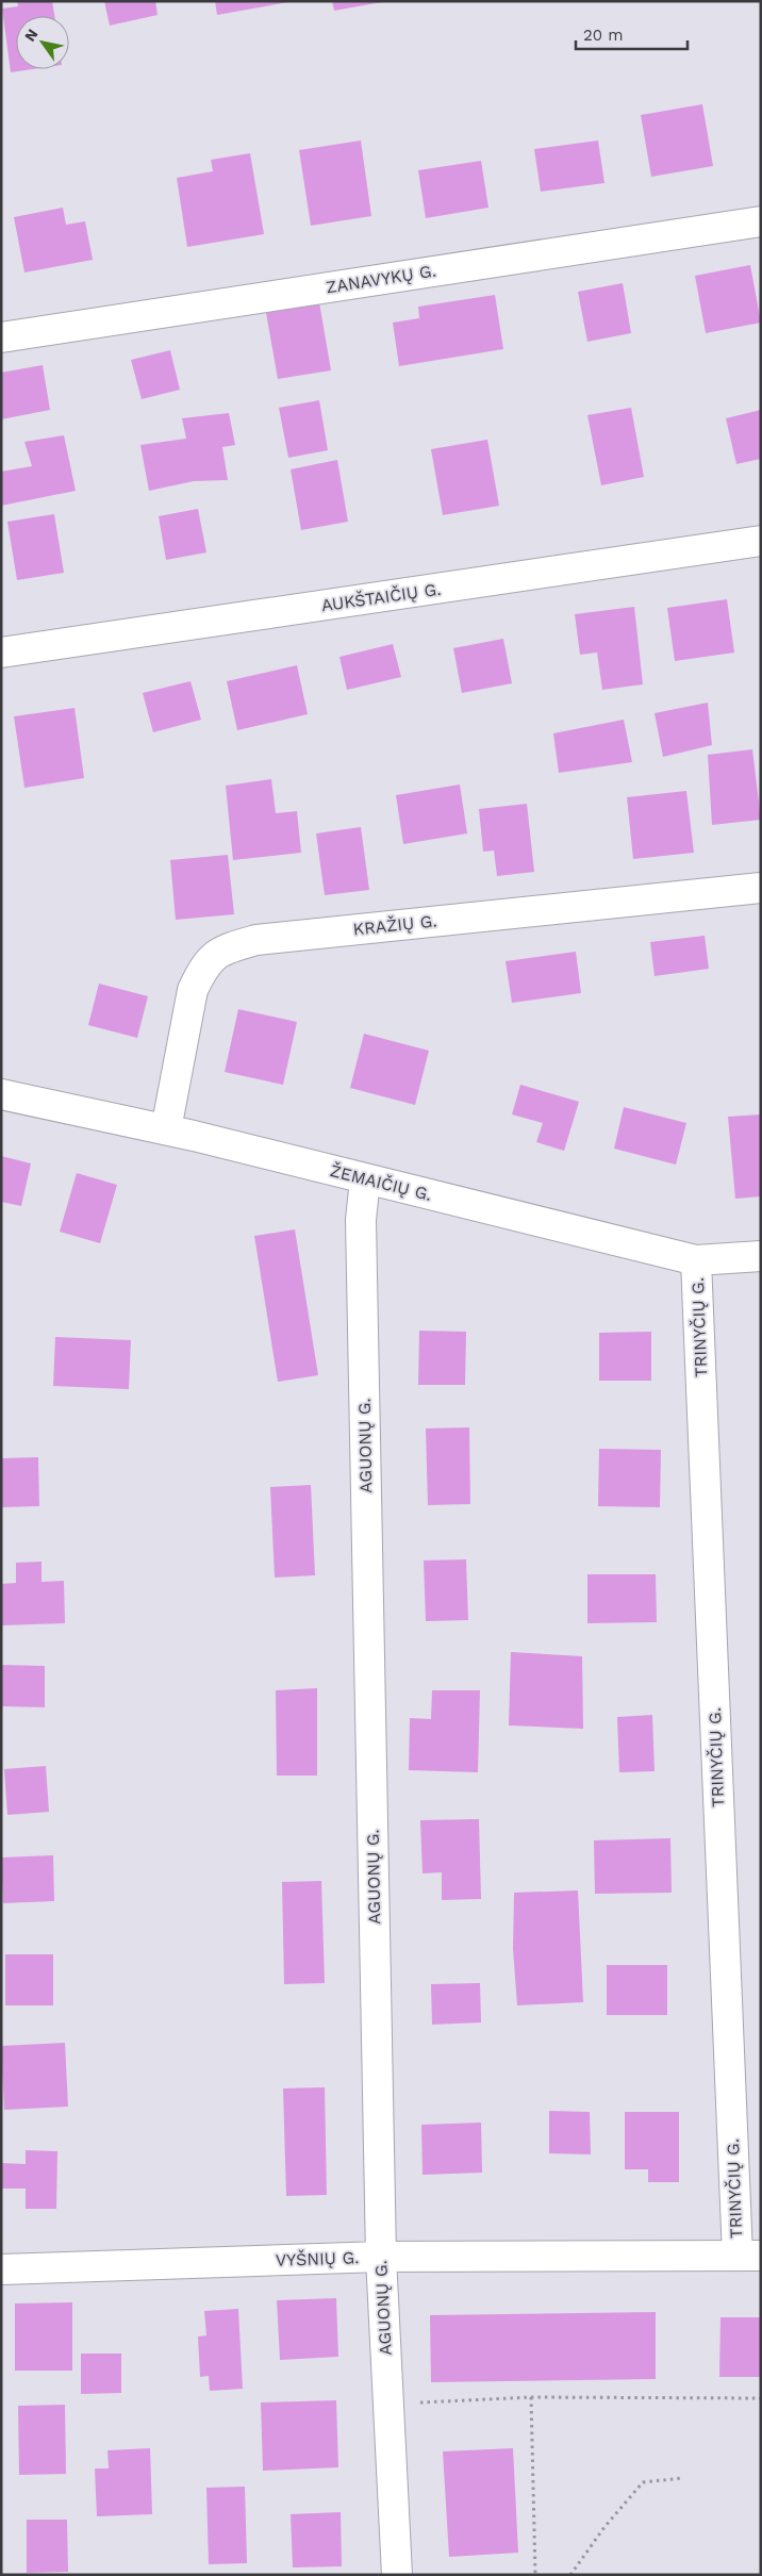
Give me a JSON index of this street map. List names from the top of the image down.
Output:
{
  "streets": {
    "street": [
      "ZANAVYKŲ G.",
      "AUKŠTAIČIŲ G.",
      "KRAŽIŲ G.",
      "ŽEMAIČIŲ G.",
      "TRINYČIŲ G.",
      "AGUONŲ G.",
      "VYŠNIŲ G."
    ]
  },
  "crossings": [
    ["KRAŽIŲ G.", "ŽEMAIČIŲ G."],
    ["ŽEMAIČIŲ G.", "TRINYČIŲ G."],
    ["ŽEMAIČIŲ G.", "AGUONŲ G."],
    ["TRINYČIŲ G.", "VYŠNIŲ G."],
    ["AGUONŲ G.", "VYŠNIŲ G."]
  ],
  "scale_bar": "20 m",
  "north": "top left"
}
